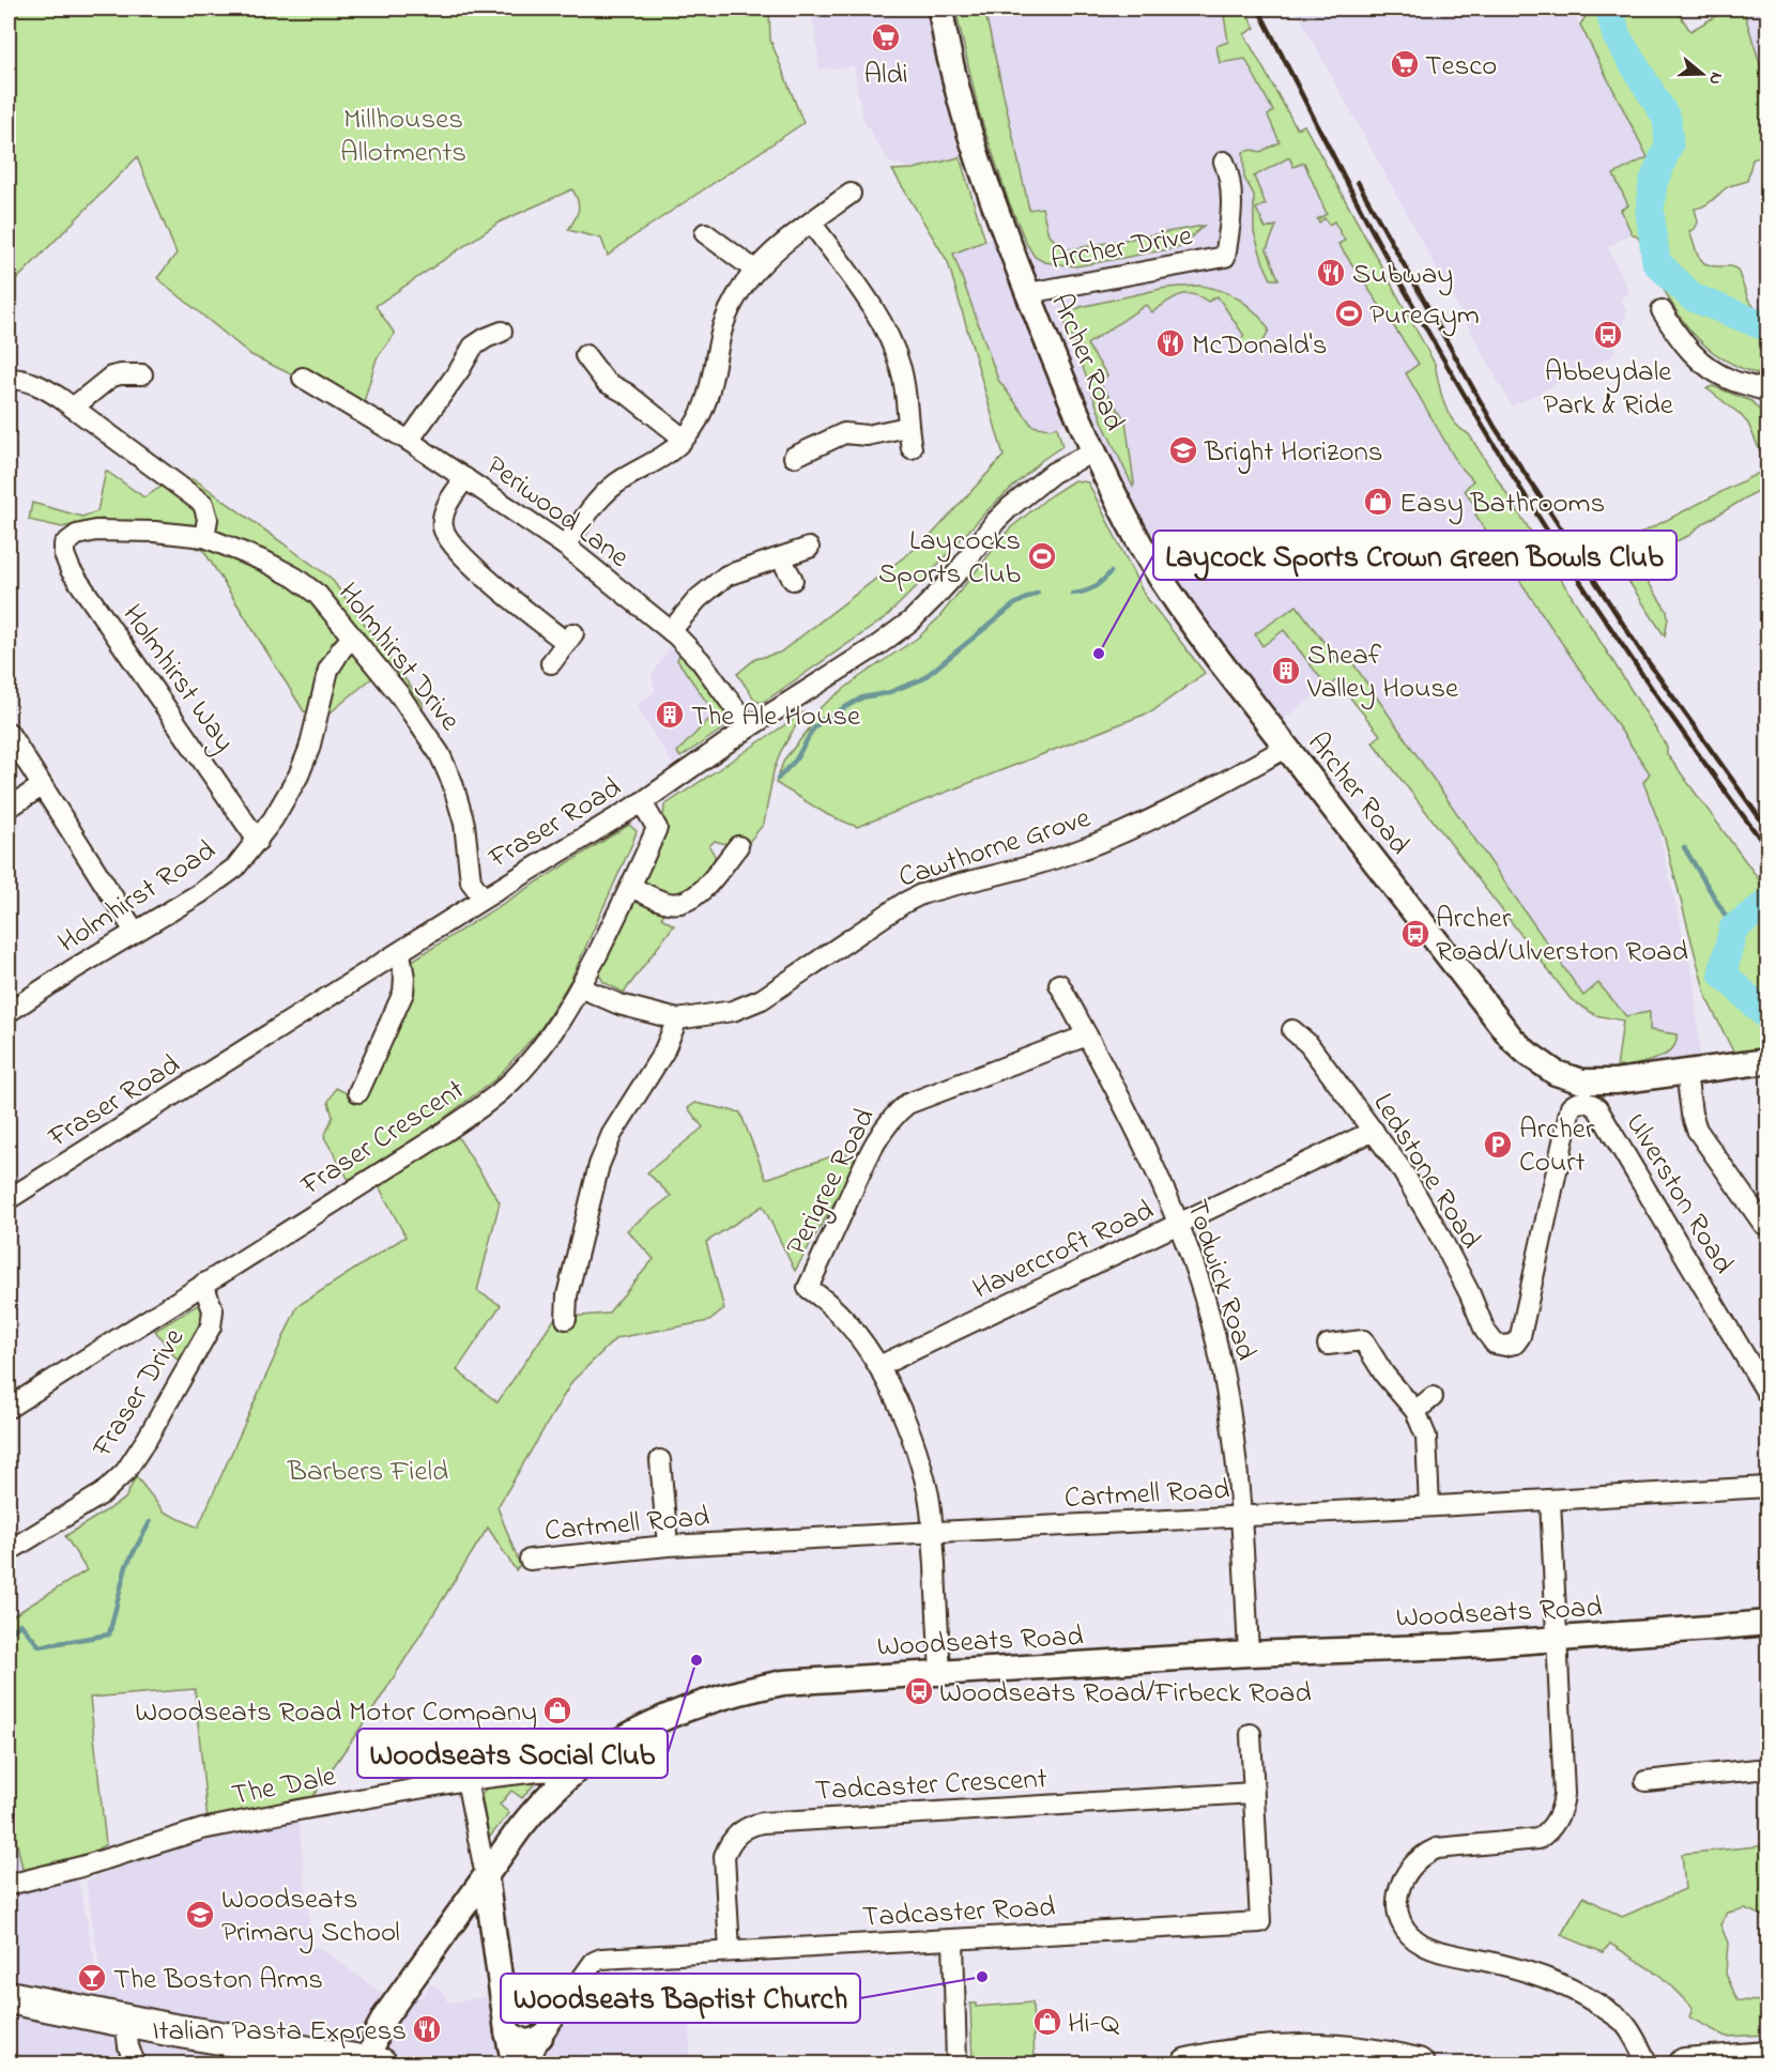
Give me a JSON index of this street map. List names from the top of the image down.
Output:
{
  "streets": {
    "street": [
      "Archer Drive",
      "Archer Road",
      "Periwood Lane",
      "Holmhirst Drive",
      "Holmhirst Way",
      "Fraser Road",
      "Cawthorne Grove",
      "Holmhirst Road",
      "Fraser Crescent",
      "Ledstone Road",
      "Perigree Road",
      "Ulverston Road",
      "Havercroft Road",
      "Todwick Road",
      "Fraser Drive",
      "Cartmell Road",
      "Woodseats Road",
      "Tadcaster Crescent",
      "The Dale",
      "Tadcaster Road"
    ]
  },
  "crossings": [
    ["Archer Drive", "Archer Road"],
    ["Archer Road", "Fraser Road"],
    ["Archer Road", "Cawthorne Grove"],
    ["Periwood Lane", "Fraser Road"],
    ["Holmhirst Drive", "Holmhirst Way"],
    ["Holmhirst Drive", "Fraser Road"],
    ["Holmhirst Drive", "Holmhirst Road"],
    ["Holmhirst Way", "Holmhirst Road"],
    ["Fraser Road", "Fraser Crescent"],
    ["Cawthorne Grove", "Fraser Crescent"],
    ["Fraser Crescent", "Fraser Drive"],
    ["Ledstone Road", "Ulverston Road"],
    ["Ledstone Road", "Havercroft Road"],
    ["Perigree Road", "Havercroft Road"],
    ["Perigree Road", "Todwick Road"],
    ["Havercroft Road", "Todwick Road"],
    ["Todwick Road", "Cartmell Road"],
    ["Todwick Road", "Woodseats Road"],
    ["Woodseats Road", "The Dale"],
    ["Tadcaster Crescent", "Tadcaster Road"]
  ],
  "parks": ["Millhouses Allotments", "Barbers Field"],
  "places": {
    "supermarket": ["Aldi", "Tesco"],
    "restaurant": ["Subway", "McDonald's", "Italian Pasta Express"],
    "sports": ["PureGym", "Laycocks Sports Club"],
    "bus stop": ["Abbeydale Park & Ride", "Archer Road/Ulverston Road", "Woodseats Road/Firbeck Road"],
    "school or university": ["Bright Horizons", "Woodseats Primary School"],
    "shop": ["Easy Bathrooms", "Woodseats Road Motor Company", "Hi-Q"],
    "other": ["Laycock Sports Crown Green Bowls Club", "Woodseats Social Club", "Woodseats Baptist Church"],
    "building": ["Sheaf Valley House", "The Ale House"],
    "parking": ["Archer Court"],
    "bar": ["The Boston Arms"]
  },
  "north": "right"
}
